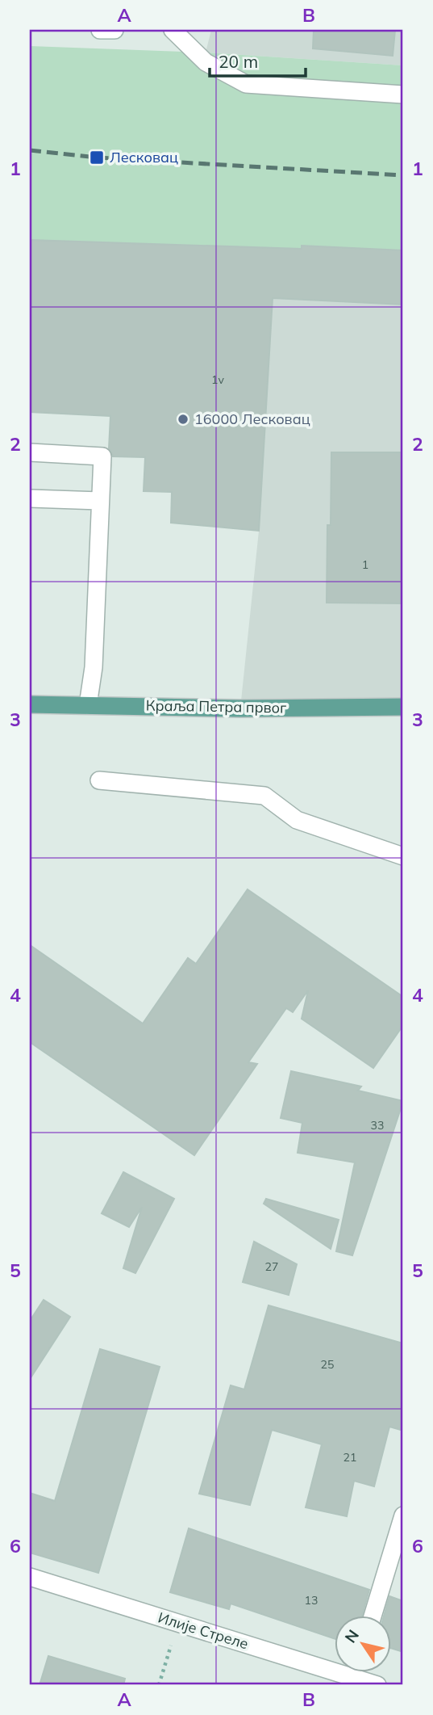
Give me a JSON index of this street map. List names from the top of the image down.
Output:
{
  "streets": {
    "main road": ["Краља Петра првог"],
    "street": ["Илије Стреле"]
  },
  "places": {
    "transit": ["Лесковац"],
    "other": ["16000 Лесковац"]
  },
  "house_numbers": [
    "1v",
    "1",
    "33",
    "27",
    "25",
    "21",
    "13"
  ],
  "scale_bar": "20 m",
  "north": "top left",
  "grid": {
    "columns": ["A", "B"],
    "rows": [
      "1",
      "2",
      "3",
      "4",
      "5",
      "6"
    ]
  }
}
